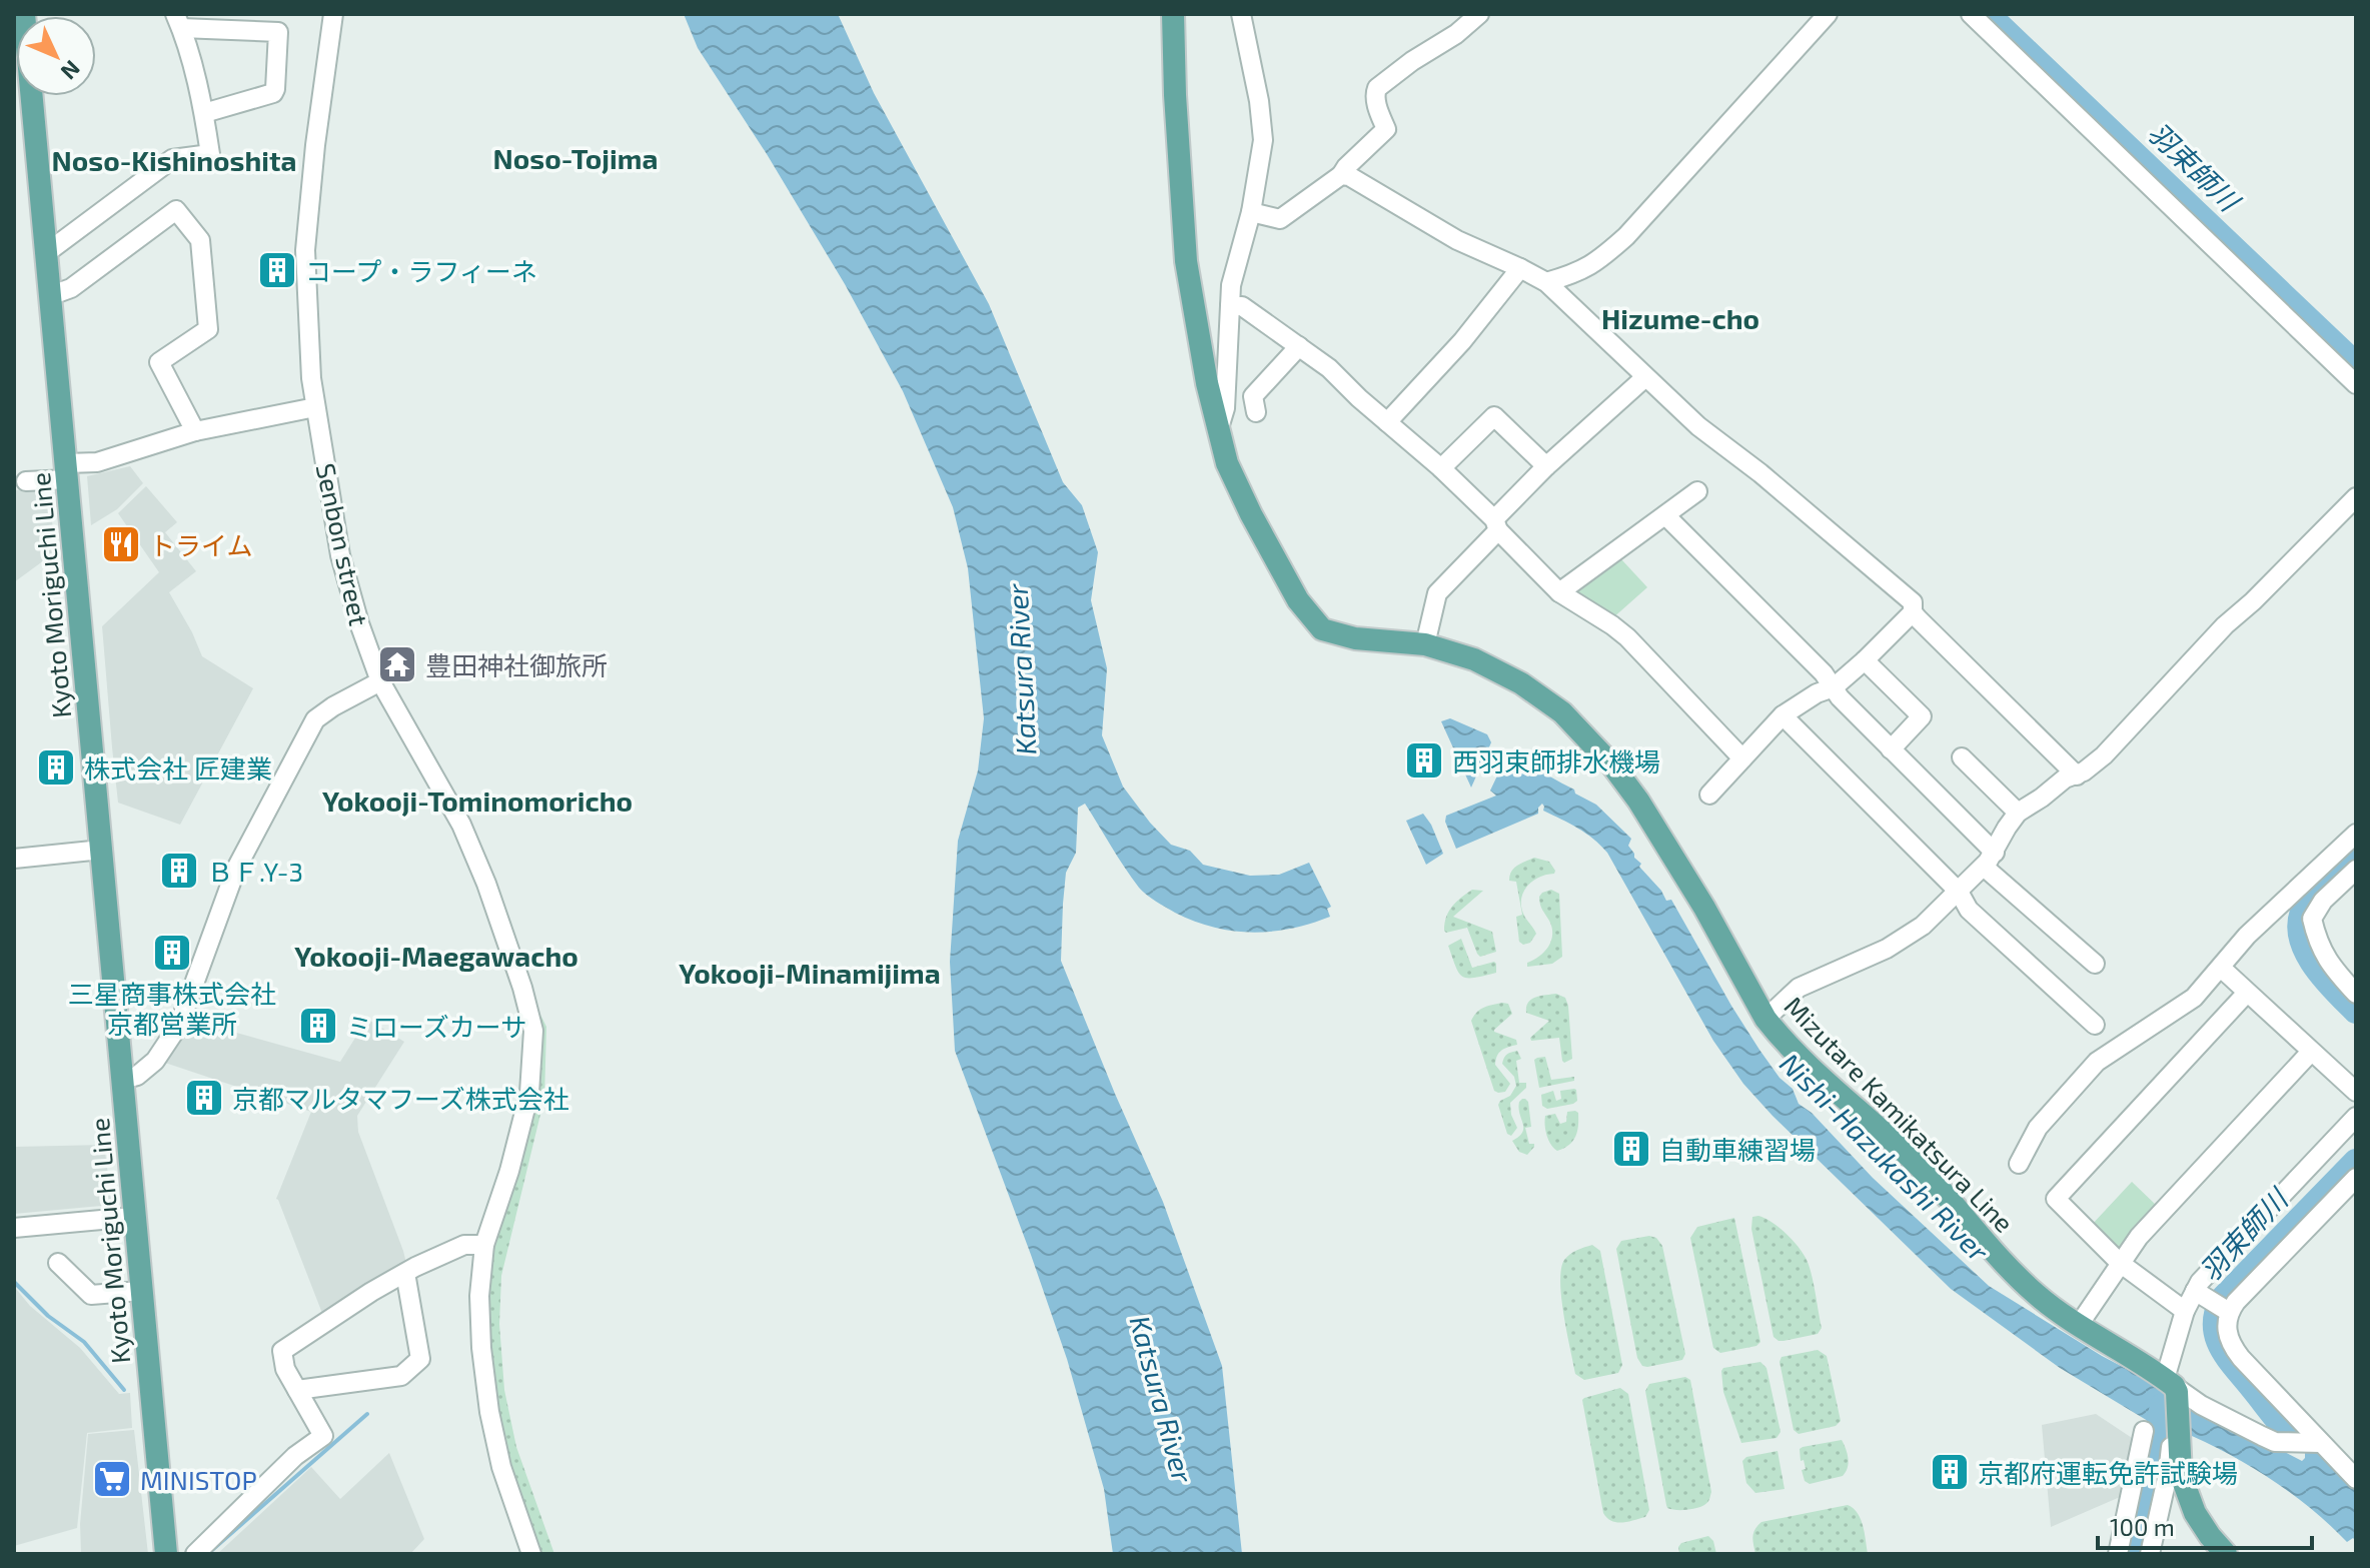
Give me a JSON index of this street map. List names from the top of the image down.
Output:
{
  "streets": {
    "main road": ["Kyoto Moriguchi Line", "Mizutare Kamikatsura Line"],
    "street": ["Senbon street"]
  },
  "districts": [
    "Noso-Tojima",
    "Noso-Kishinoshita",
    "Hizume-cho",
    "Yokooji-Tominomoricho",
    "Yokooji-Maegawacho",
    "Yokooji-Minamijima"
  ],
  "water": ["羽束師川", "Katsura River", "Nishi-Hazukashi River"],
  "places": {
    "building": [
      "コープ・ラフィーネ",
      "西羽束師排水機場",
      "株式会社 匠建業",
      "ＢＦ.Y-3",
      "三星商事株式会社 京都営業所",
      "ミローズカーサ",
      "京都マルタマフーズ株式会社",
      "自動車練習場",
      "京都府運転免許試験場"
    ],
    "restaurant": ["トライム"],
    "temple": ["豊田神社御旅所"],
    "supermarket": ["MINISTOP"]
  },
  "scale_bar": "100 m",
  "north": "bottom right"
}
